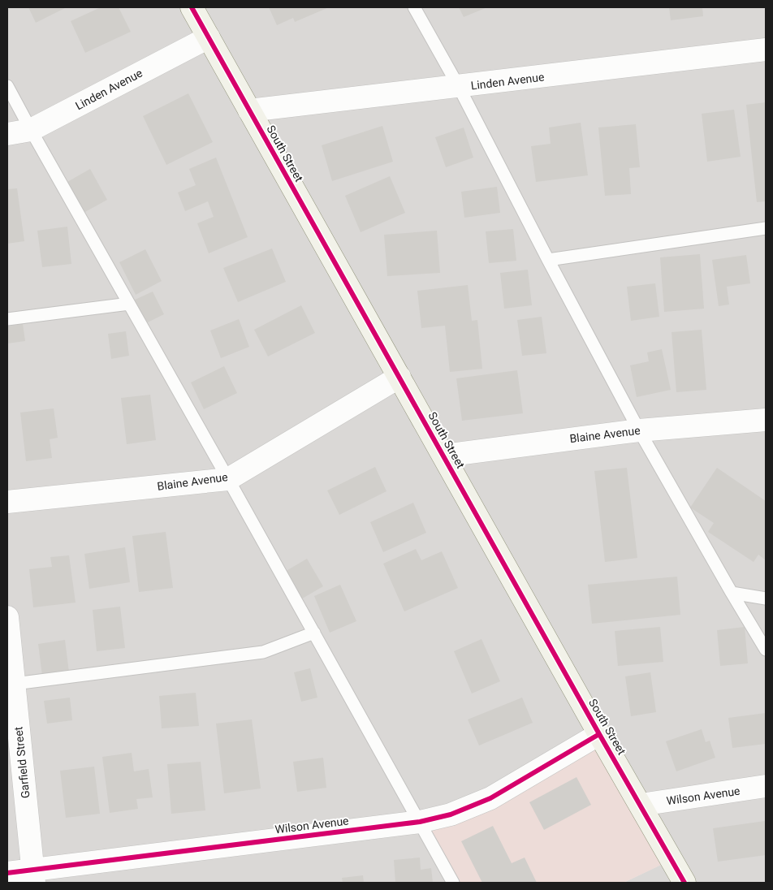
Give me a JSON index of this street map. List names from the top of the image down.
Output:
{
  "streets": {
    "street": [
      "Linden Avenue",
      "South Street",
      "Blaine Avenue",
      "Garfield Street",
      "Wilson Avenue"
    ]
  },
  "crossings": [
    ["Linden Avenue", "South Street"],
    ["South Street", "Blaine Avenue"],
    ["South Street", "Wilson Avenue"],
    ["Garfield Street", "Wilson Avenue"]
  ]
}
